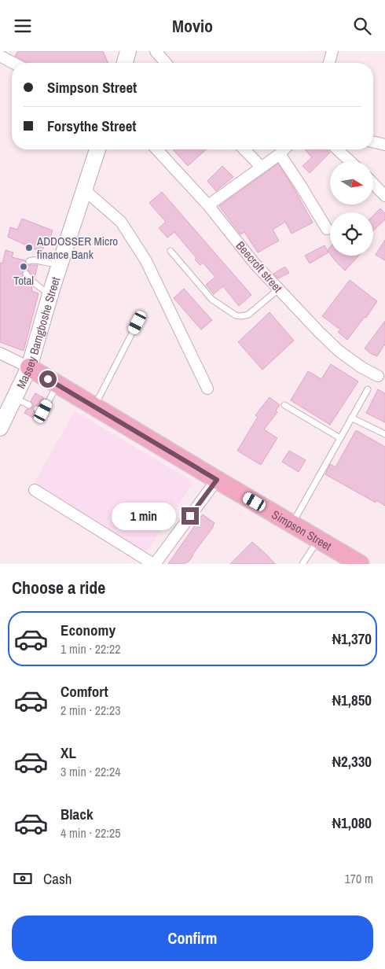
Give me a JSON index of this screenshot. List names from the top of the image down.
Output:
{
  "streets": {
    "main road": ["Massey Bamgboshe Street", "Simpson Street"],
    "street": ["Beecroft street"]
  },
  "crossings": [
    ["Massey Bamgboshe Street", "Simpson Street"]
  ],
  "places": ["ADDOSSER Micro finance Bank", "Total"],
  "north": "right",
  "page": {
    "header": "Movio",
    "banner": ["Simpson Street", "Forsythe Street"],
    "bubble": "1 min",
    "heading": "Choose a ride",
    "list": [
      {
        "name": "Economy",
        "note": "1 min · 22:22",
        "value": "₦1,370"
      },
      {
        "name": "Comfort",
        "note": "2 min · 22:23",
        "value": "₦1,850"
      },
      {
        "name": "XL",
        "note": "3 min · 22:24",
        "value": "₦2,330"
      },
      {
        "name": "Black",
        "note": "4 min · 22:25",
        "value": "₦1,080"
      }
    ],
    "pay": ["Cash", "170 m"],
    "buttons": "Confirm"
  }
}
